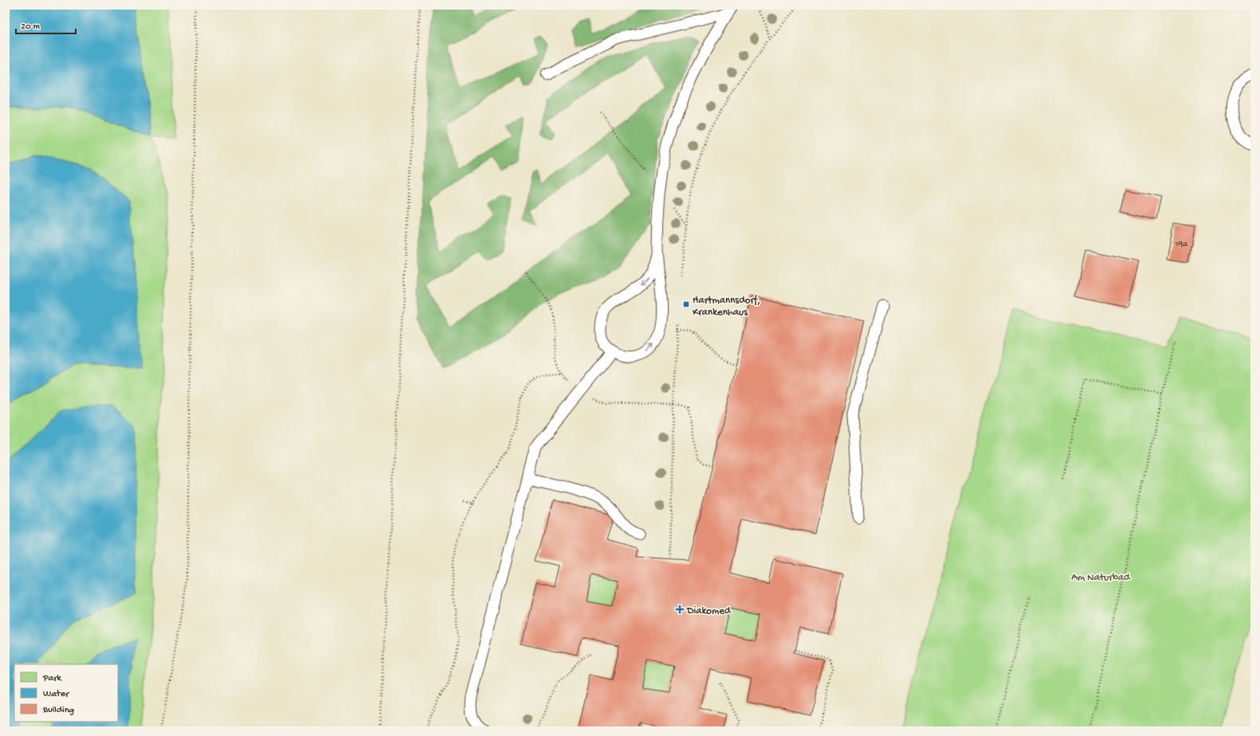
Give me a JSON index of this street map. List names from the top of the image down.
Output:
{
  "parks": ["Am Naturbad"],
  "places": {
    "transit": ["Hartmannsdorf, Krankenhaus"],
    "health": ["Diakomed"]
  },
  "house_numbers": ["19a"],
  "legend": ["Park", "Water", "Building"],
  "scale_bar": "20 m"
}
